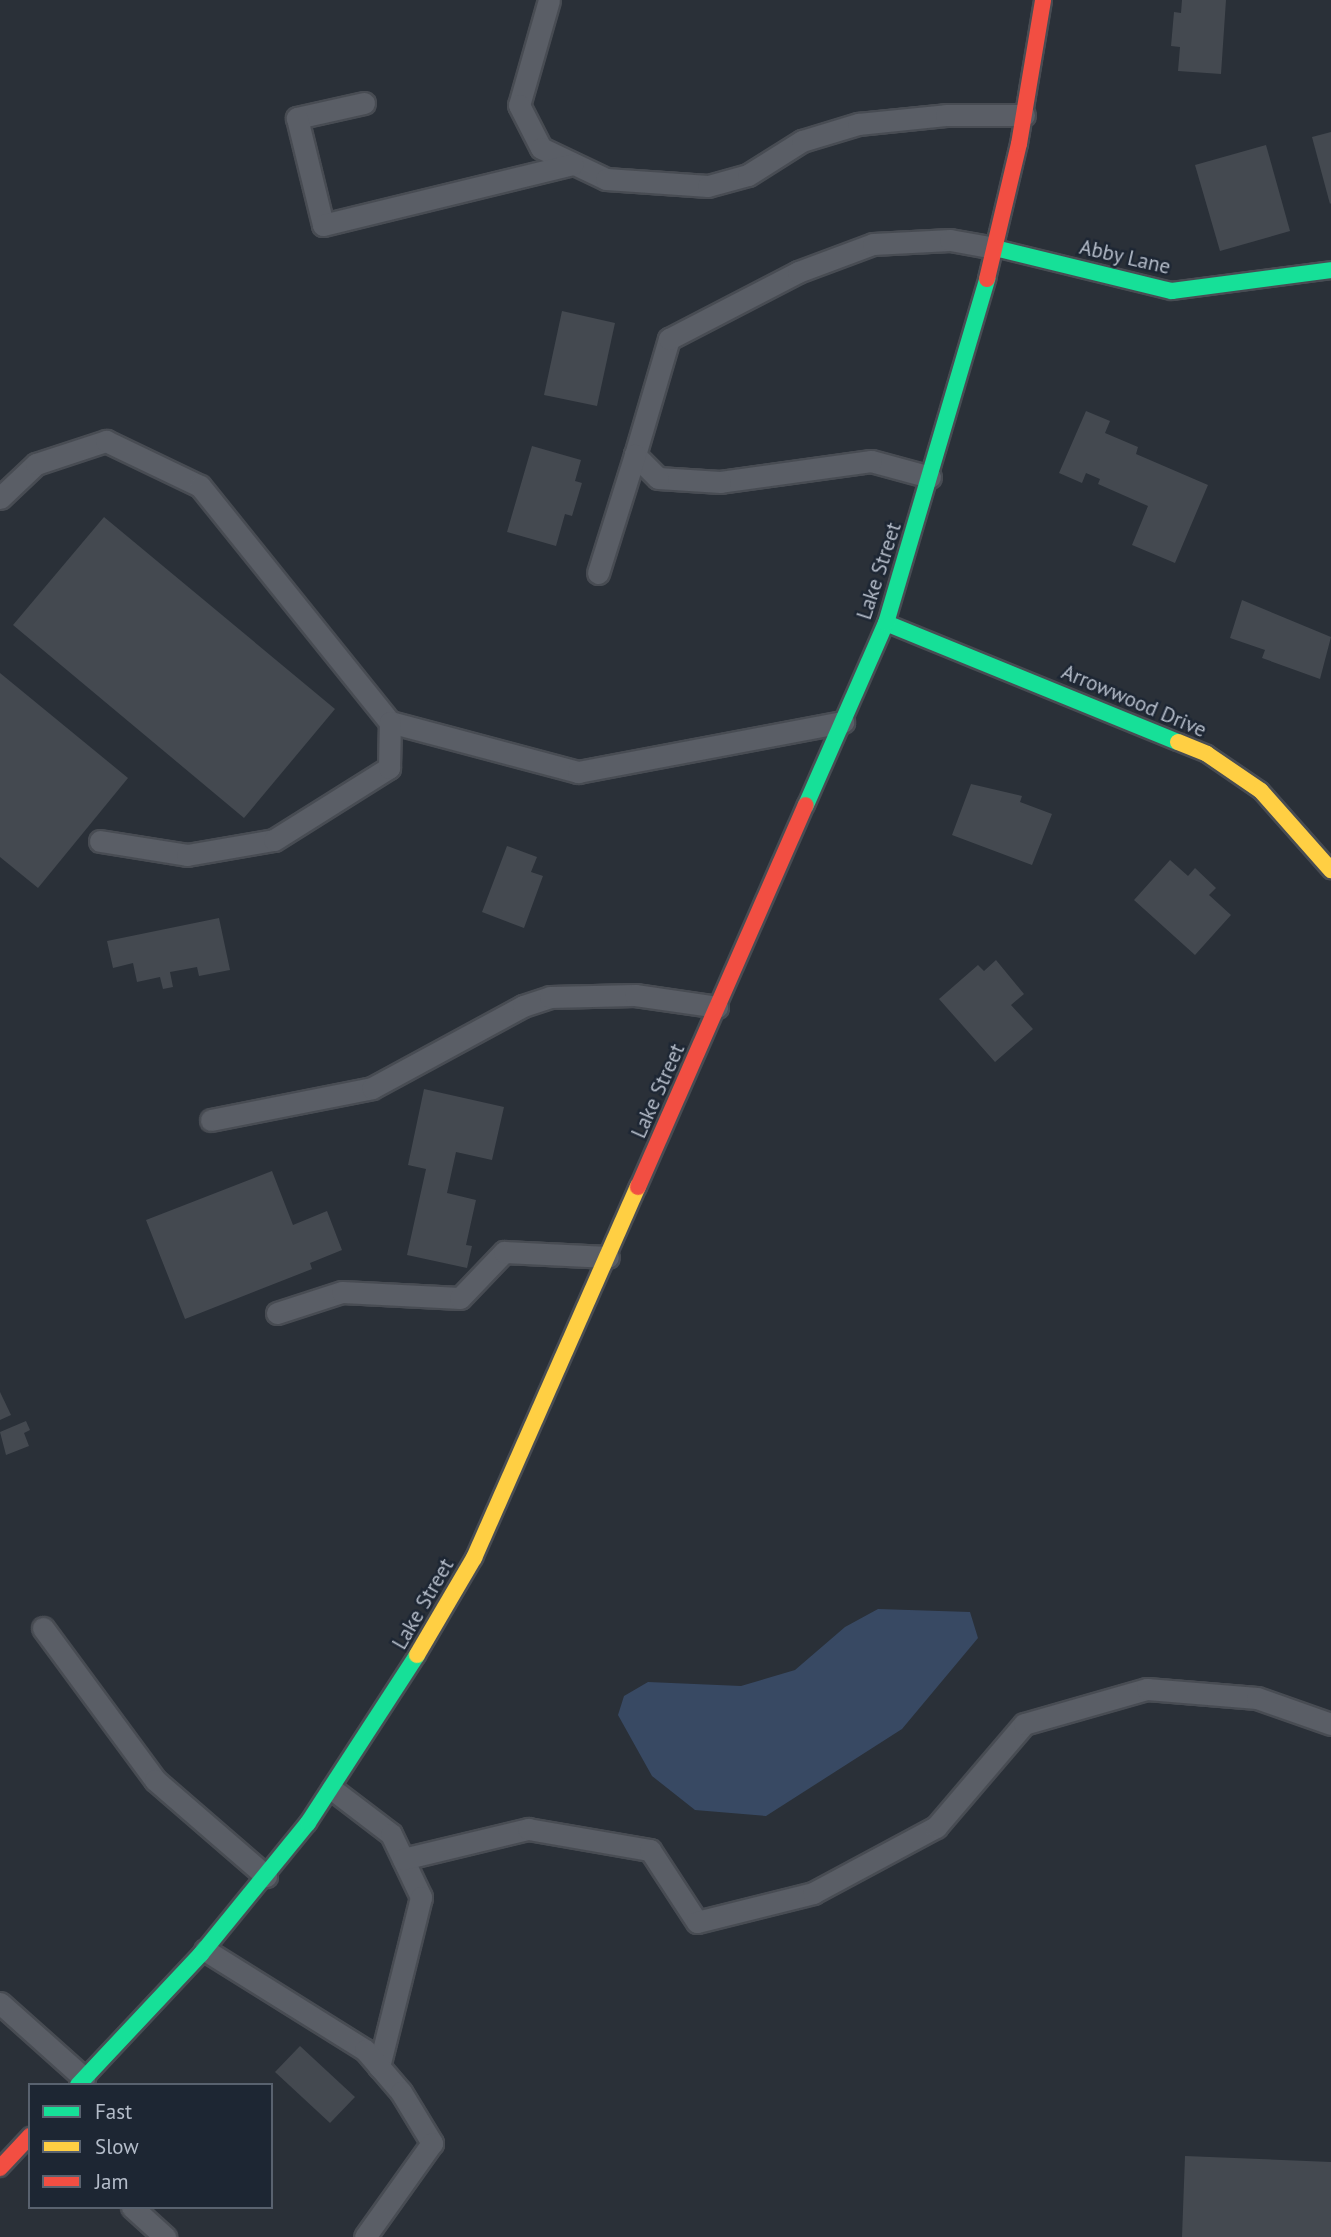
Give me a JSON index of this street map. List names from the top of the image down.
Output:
{
  "streets": {
    "main road": ["Abby Lane", "Lake Street", "Arrowwood Drive"]
  },
  "crossings": [
    ["Abby Lane", "Lake Street"],
    ["Lake Street", "Arrowwood Drive"]
  ],
  "legend": ["Fast", "Slow", "Jam"]
}
